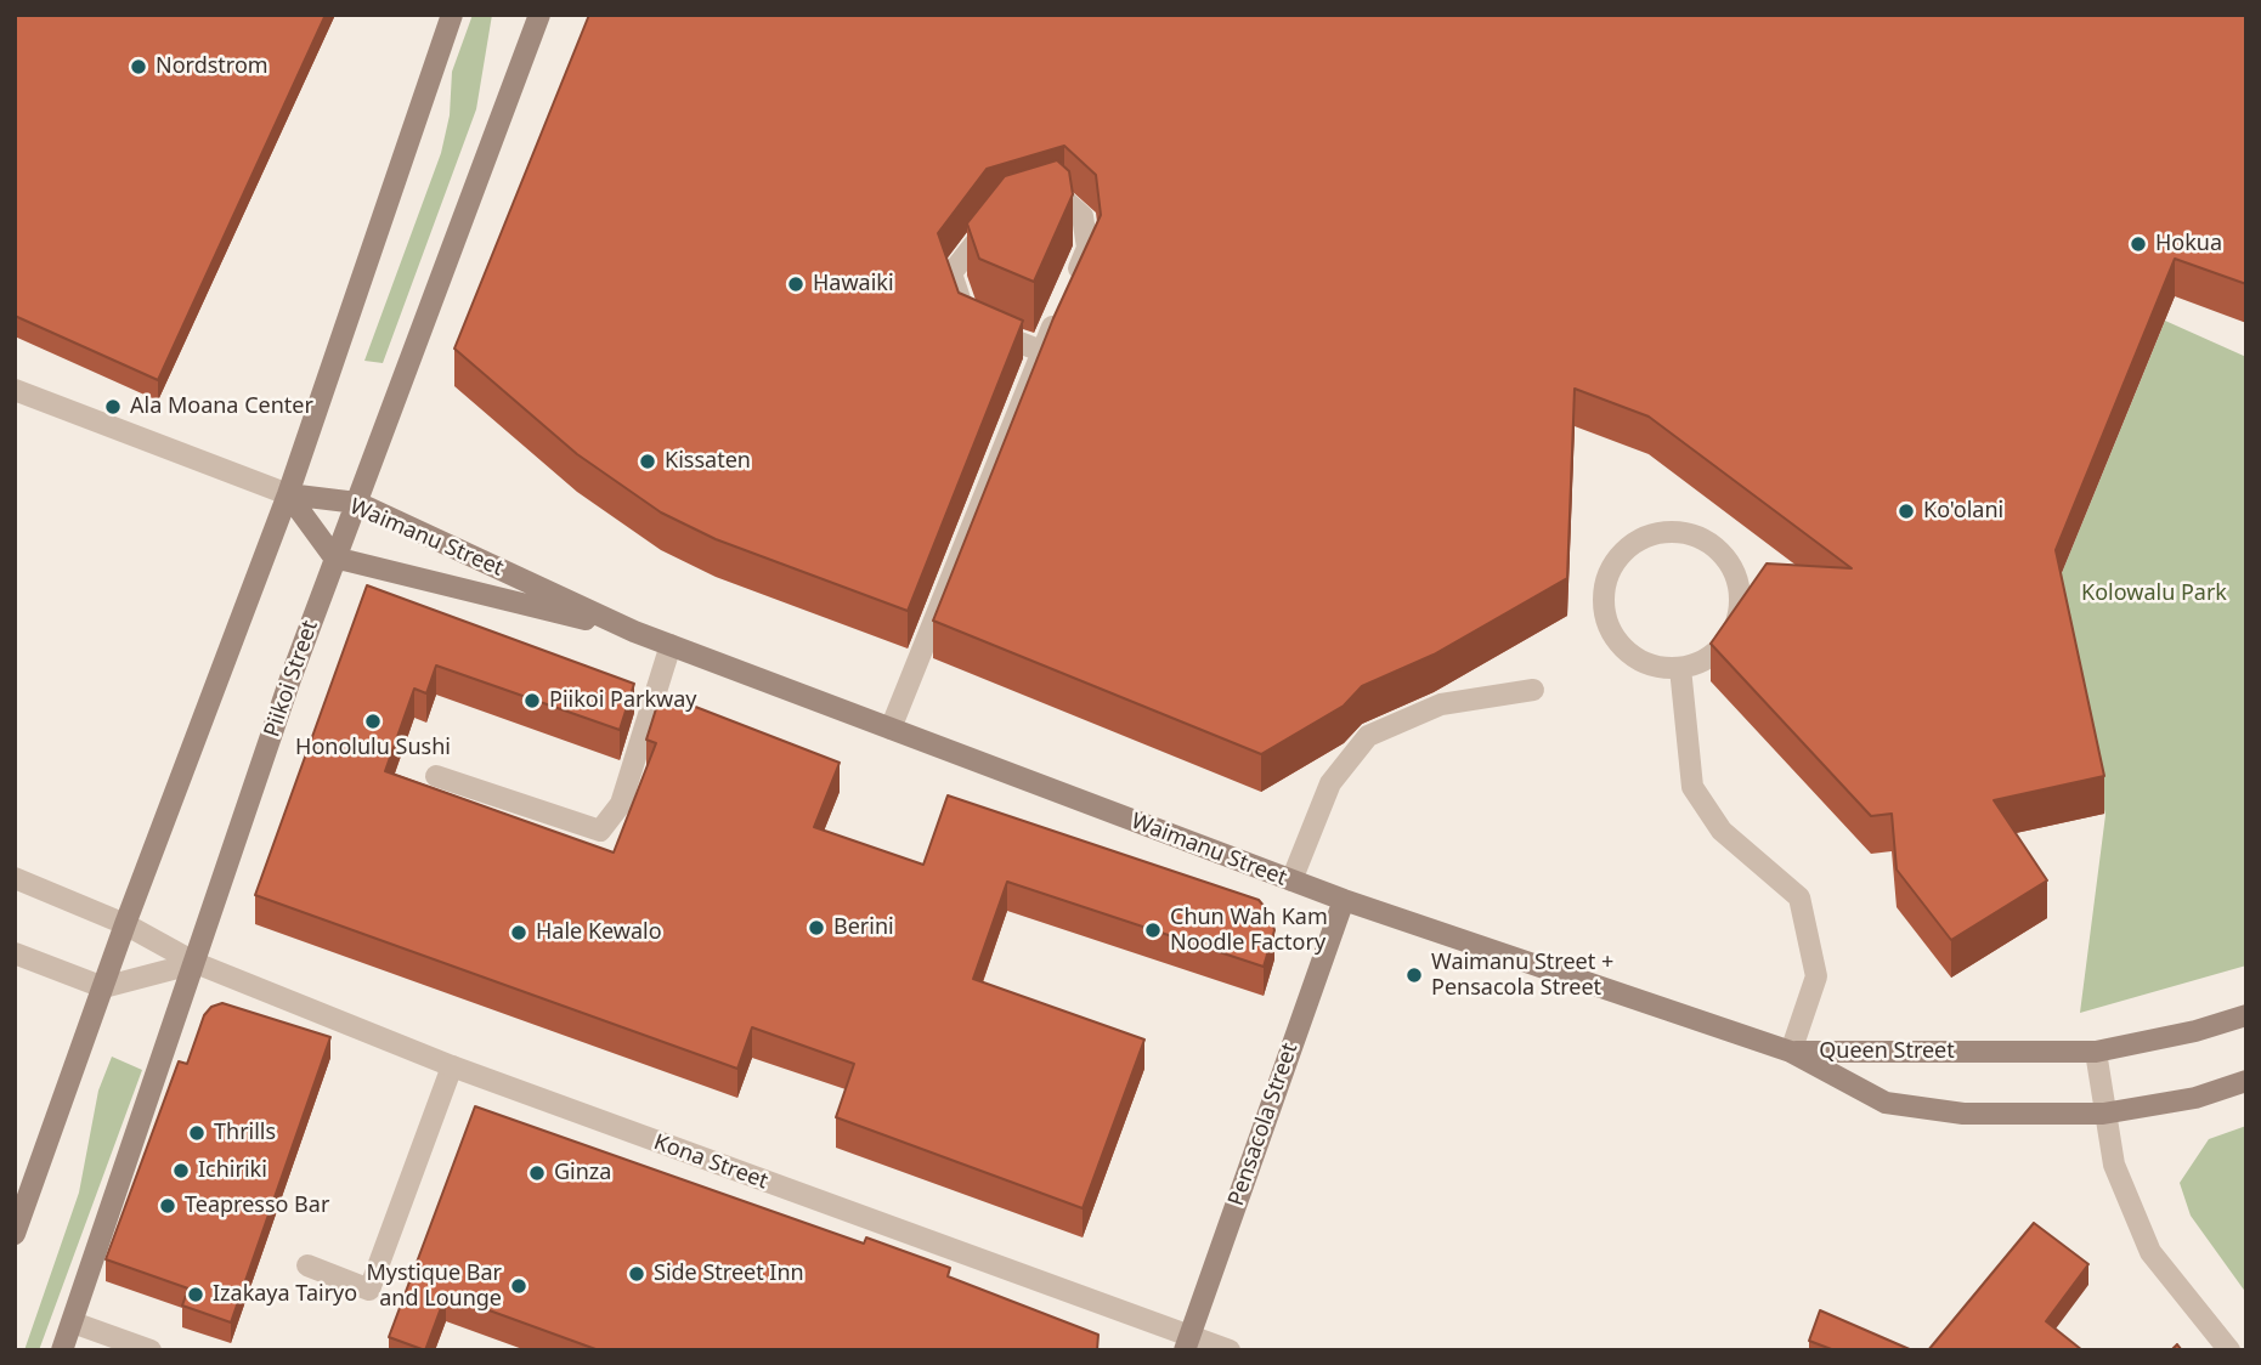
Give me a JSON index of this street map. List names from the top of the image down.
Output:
{
  "streets": {
    "street": [
      "Waimanu Street",
      "Piikoi Street",
      "Queen Street",
      "Pensacola Street",
      "Kona Street"
    ]
  },
  "crossings": [
    ["Waimanu Street", "Piikoi Street"],
    ["Waimanu Street", "Queen Street"],
    ["Waimanu Street", "Pensacola Street"],
    ["Piikoi Street", "Kona Street"],
    ["Pensacola Street", "Kona Street"]
  ],
  "parks": ["Kolowalu Park"],
  "places": [
    "Nordstrom",
    "Hokua",
    "Hawaiki",
    "Ala Moana Center",
    "Kissaten",
    "Ko'olani",
    "Piikoi Parkway",
    "Honolulu Sushi",
    "Berini",
    "Chun Wah Kam Noodle Factory",
    "Hale Kewalo",
    "Waimanu Street + Pensacola Street",
    "Thrills",
    "Ichiriki",
    "Ginza",
    "Teapresso Bar",
    "Side Street Inn",
    "Mystique Bar and Lounge",
    "Izakaya Tairyo"
  ]
}
